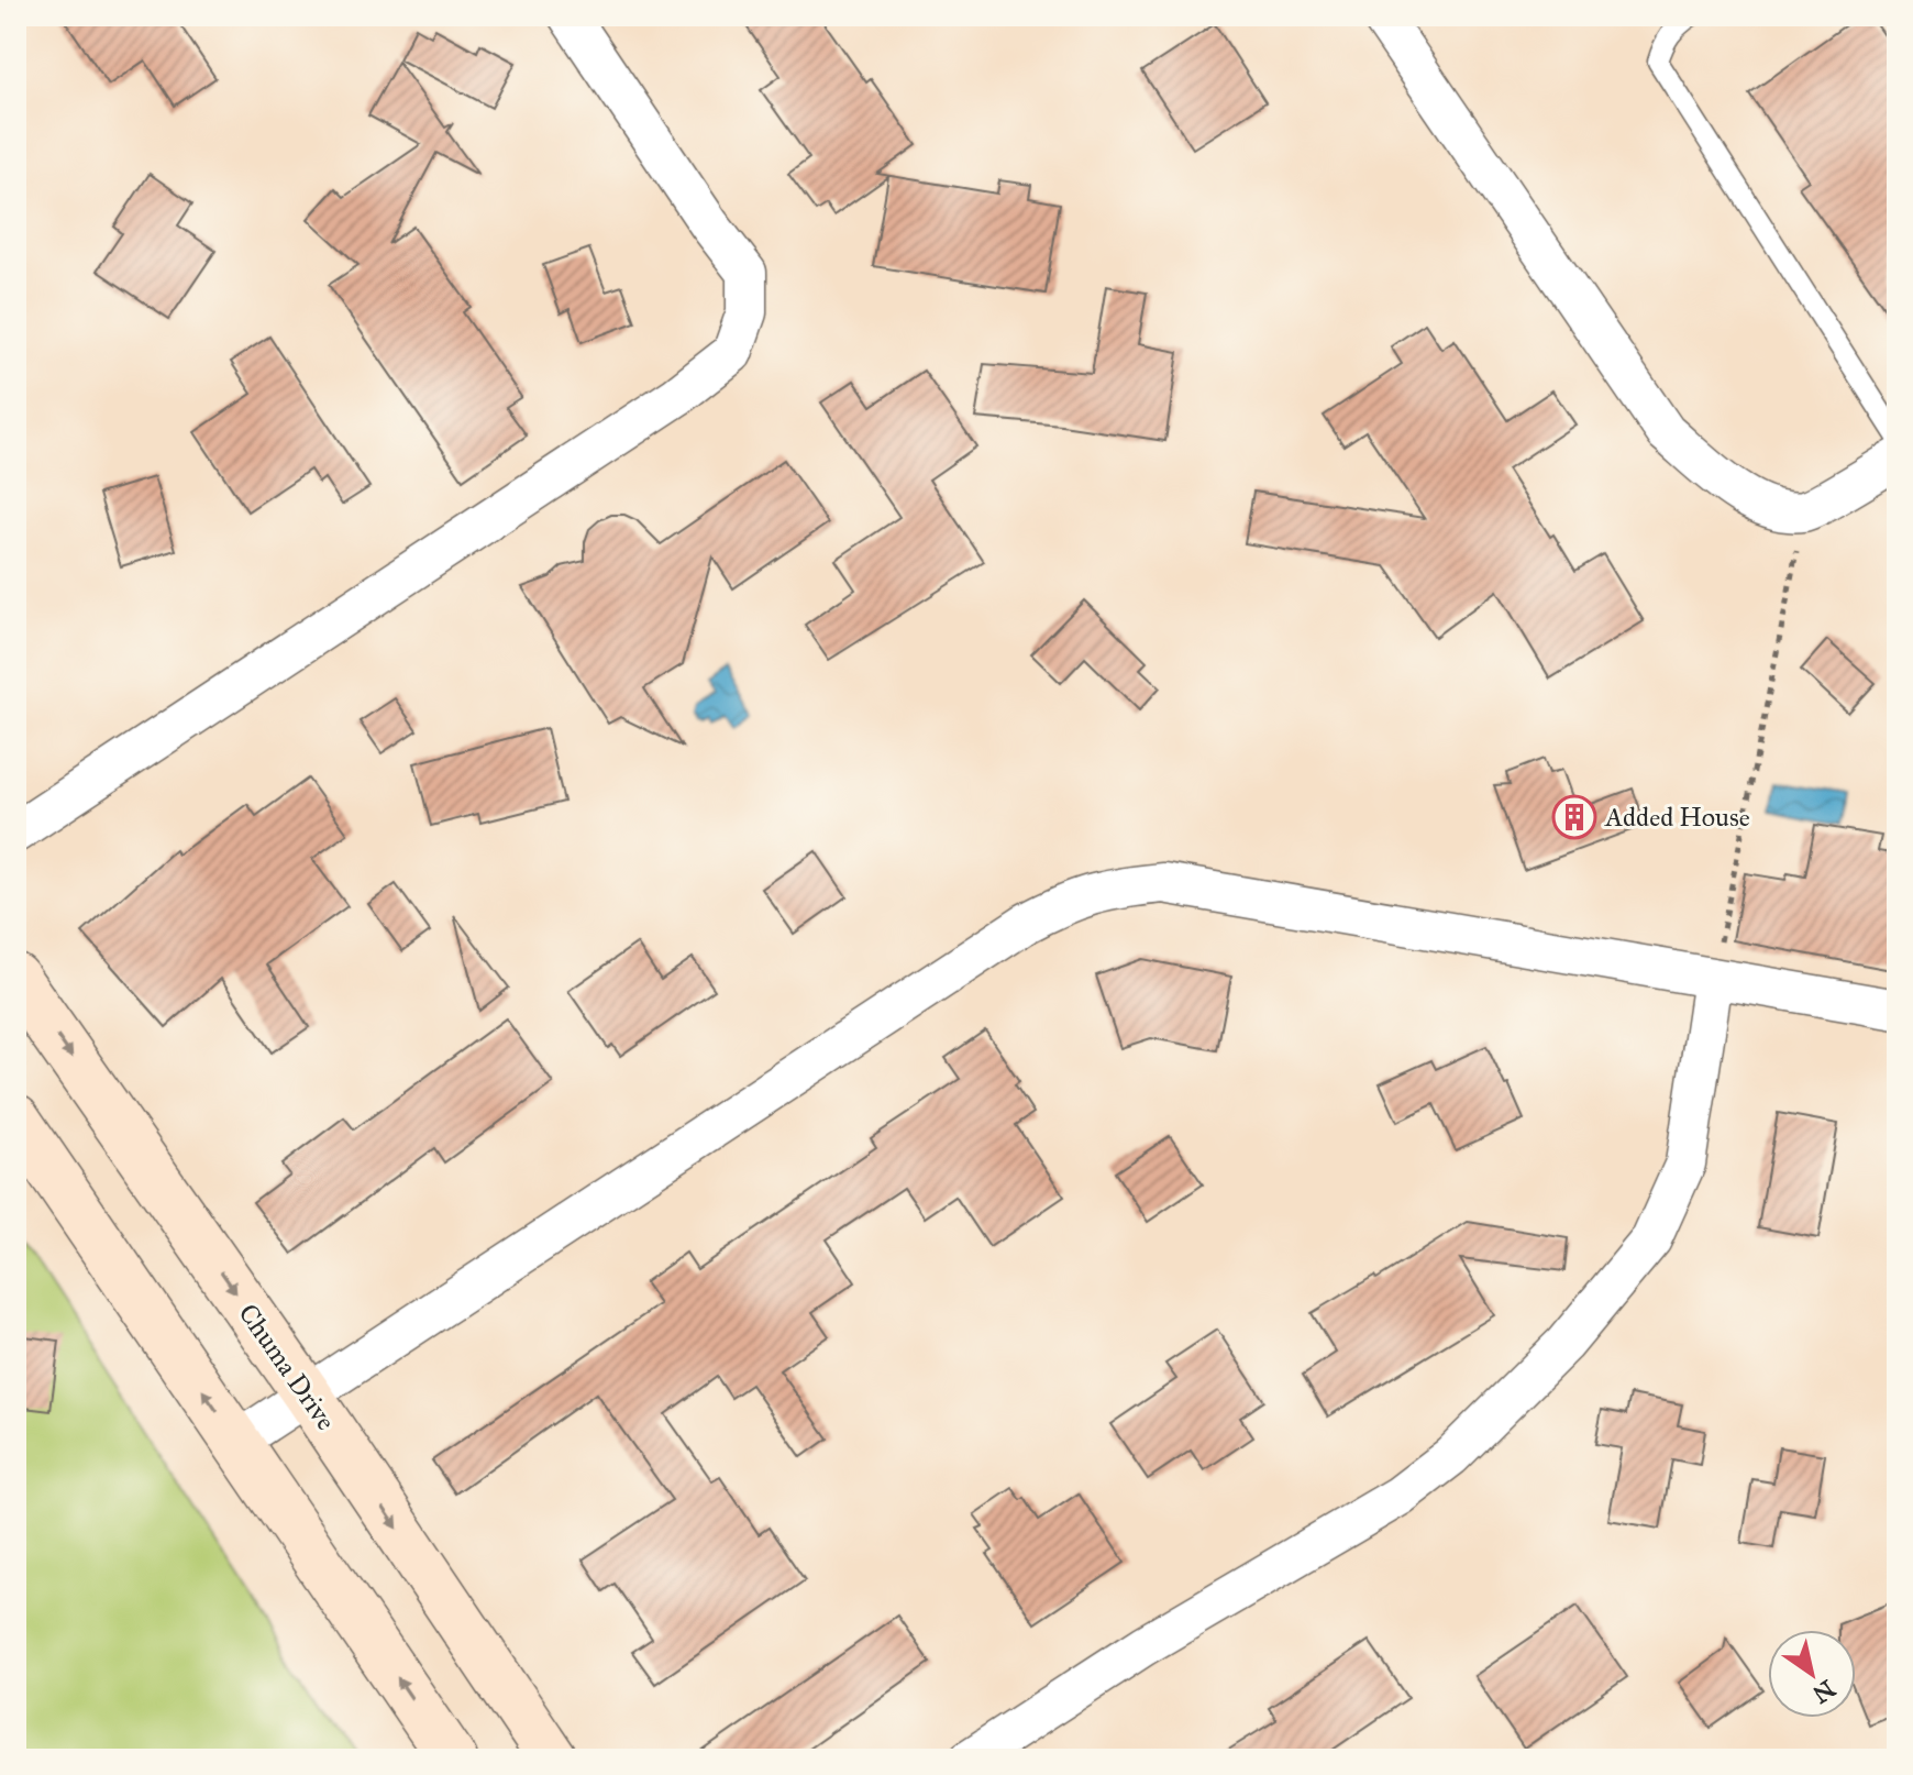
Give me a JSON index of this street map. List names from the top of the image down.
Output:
{
  "streets": {
    "main road": ["Chuma Drive"]
  },
  "places": {
    "building": ["Added House"]
  },
  "north": "bottom right"
}
